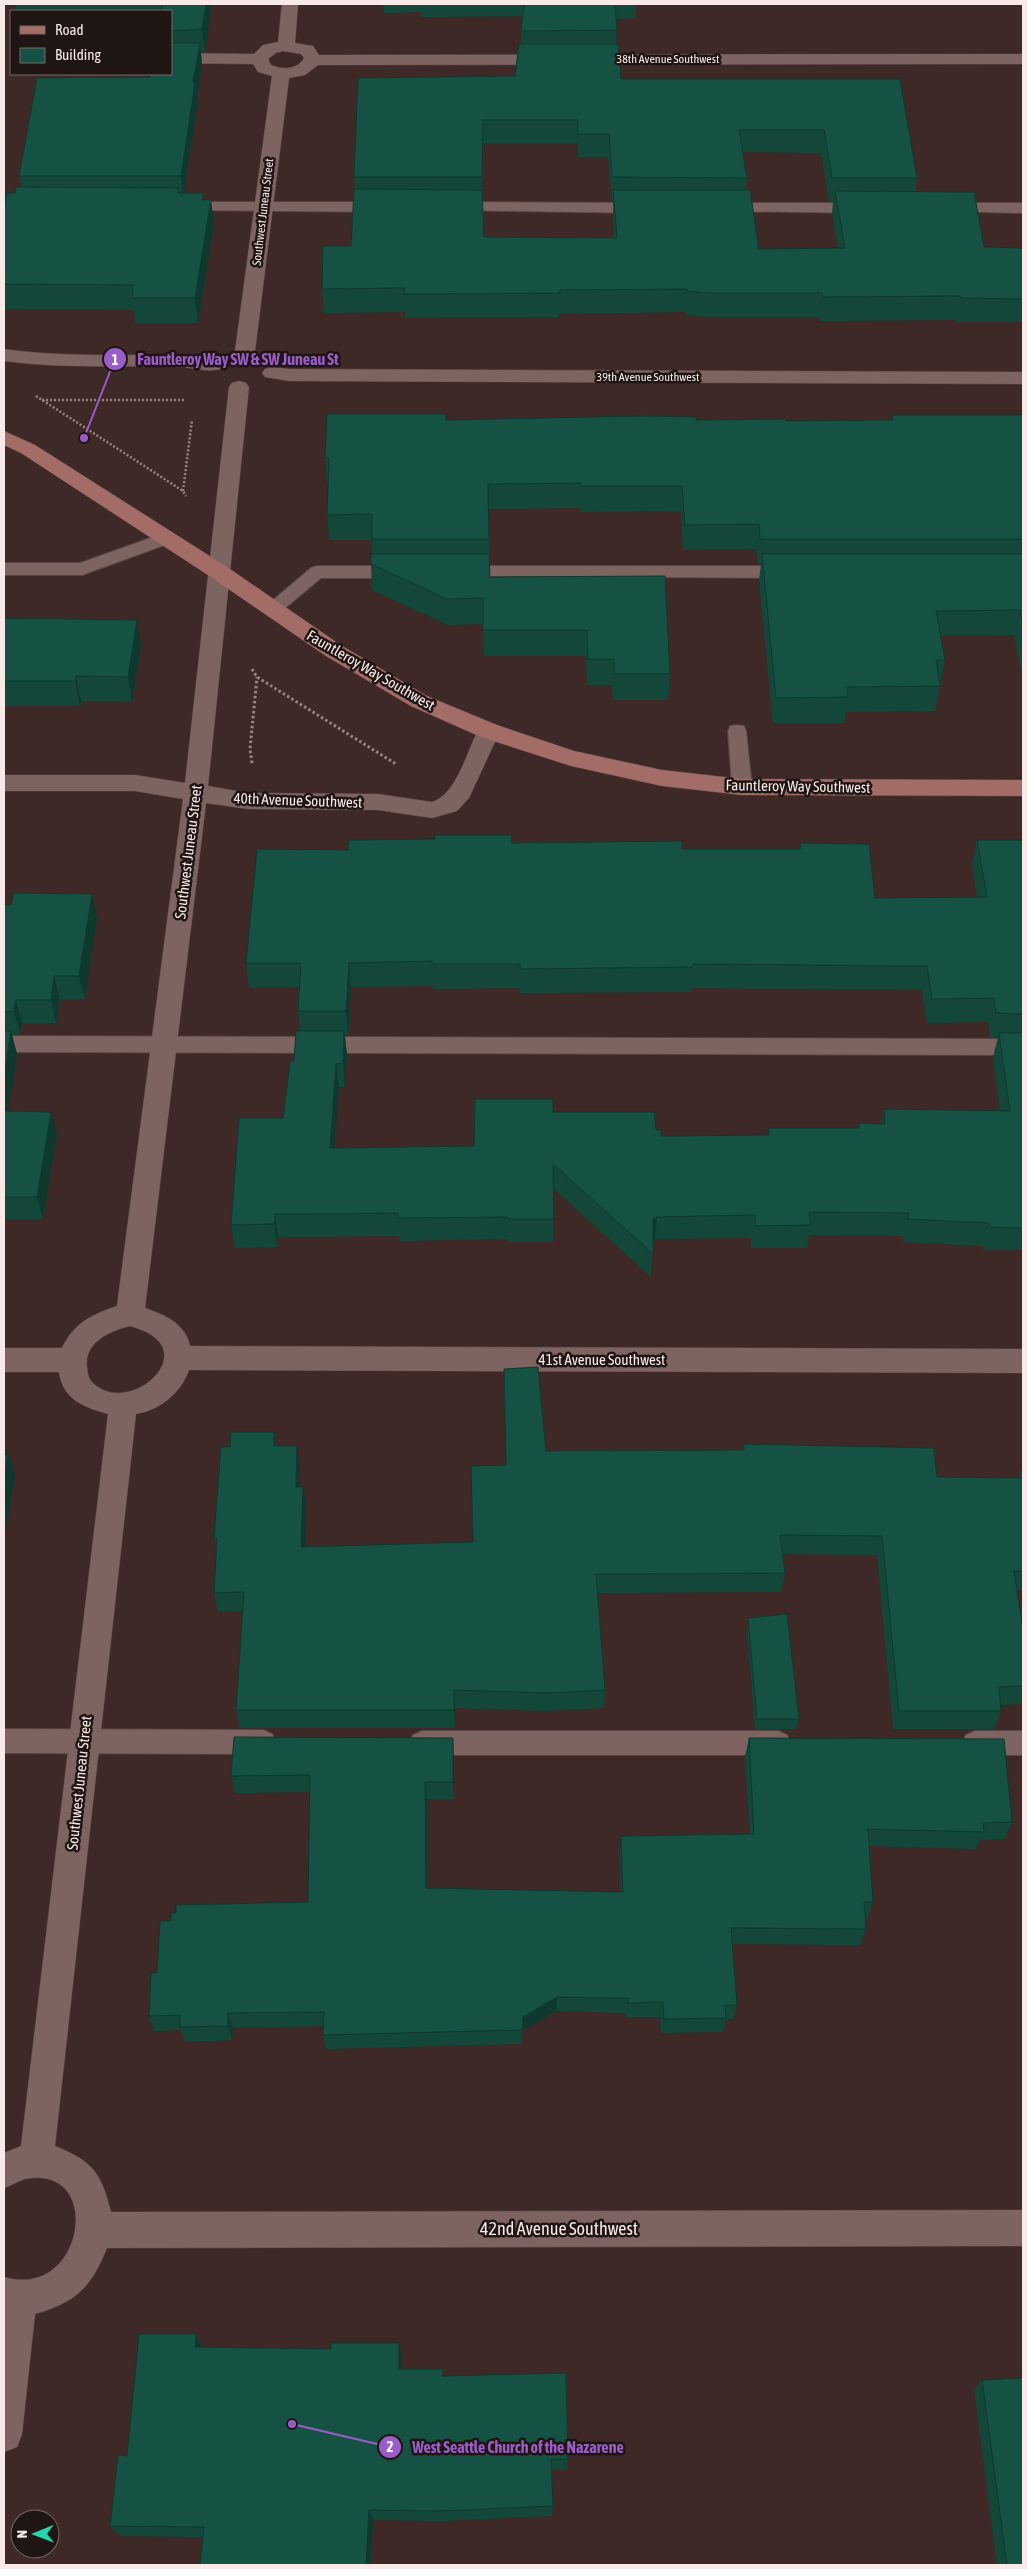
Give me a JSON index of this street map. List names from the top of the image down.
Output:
{
  "streets": {
    "main road": ["Fauntleroy Way Southwest"],
    "street": [
      "38th Avenue Southwest",
      "Southwest Juneau Street",
      "39th Avenue Southwest",
      "40th Avenue Southwest",
      "41st Avenue Southwest",
      "42nd Avenue Southwest"
    ]
  },
  "crossings": [
    ["Southwest Juneau Street", "39th Avenue Southwest"],
    ["Southwest Juneau Street", "Fauntleroy Way Southwest"],
    ["Southwest Juneau Street", "40th Avenue Southwest"],
    ["Southwest Juneau Street", "41st Avenue Southwest"],
    ["Fauntleroy Way Southwest", "40th Avenue Southwest"]
  ],
  "places": ["Fauntleroy Way SW & SW Juneau St", "West Seattle Church of the Nazarene"],
  "legend": ["Road", "Building"],
  "north": "left"
}
